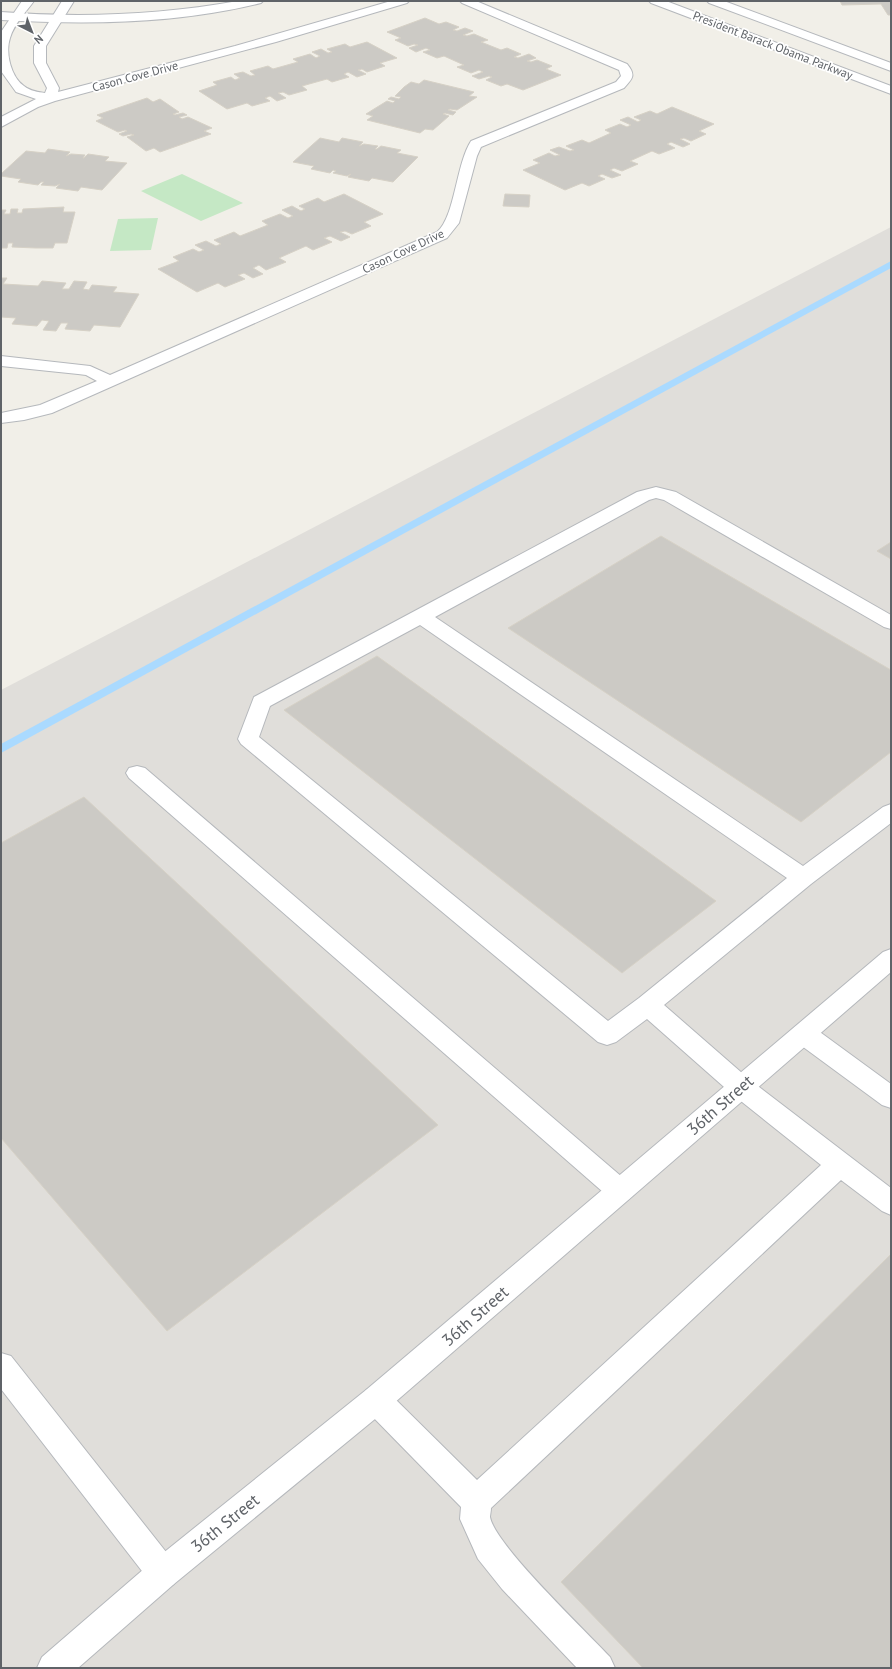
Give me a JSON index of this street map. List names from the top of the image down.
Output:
{
  "streets": {
    "street": ["President Barack Obama Parkway", "Cason Cove Drive", "36th Street"]
  },
  "north": "bottom right"
}
